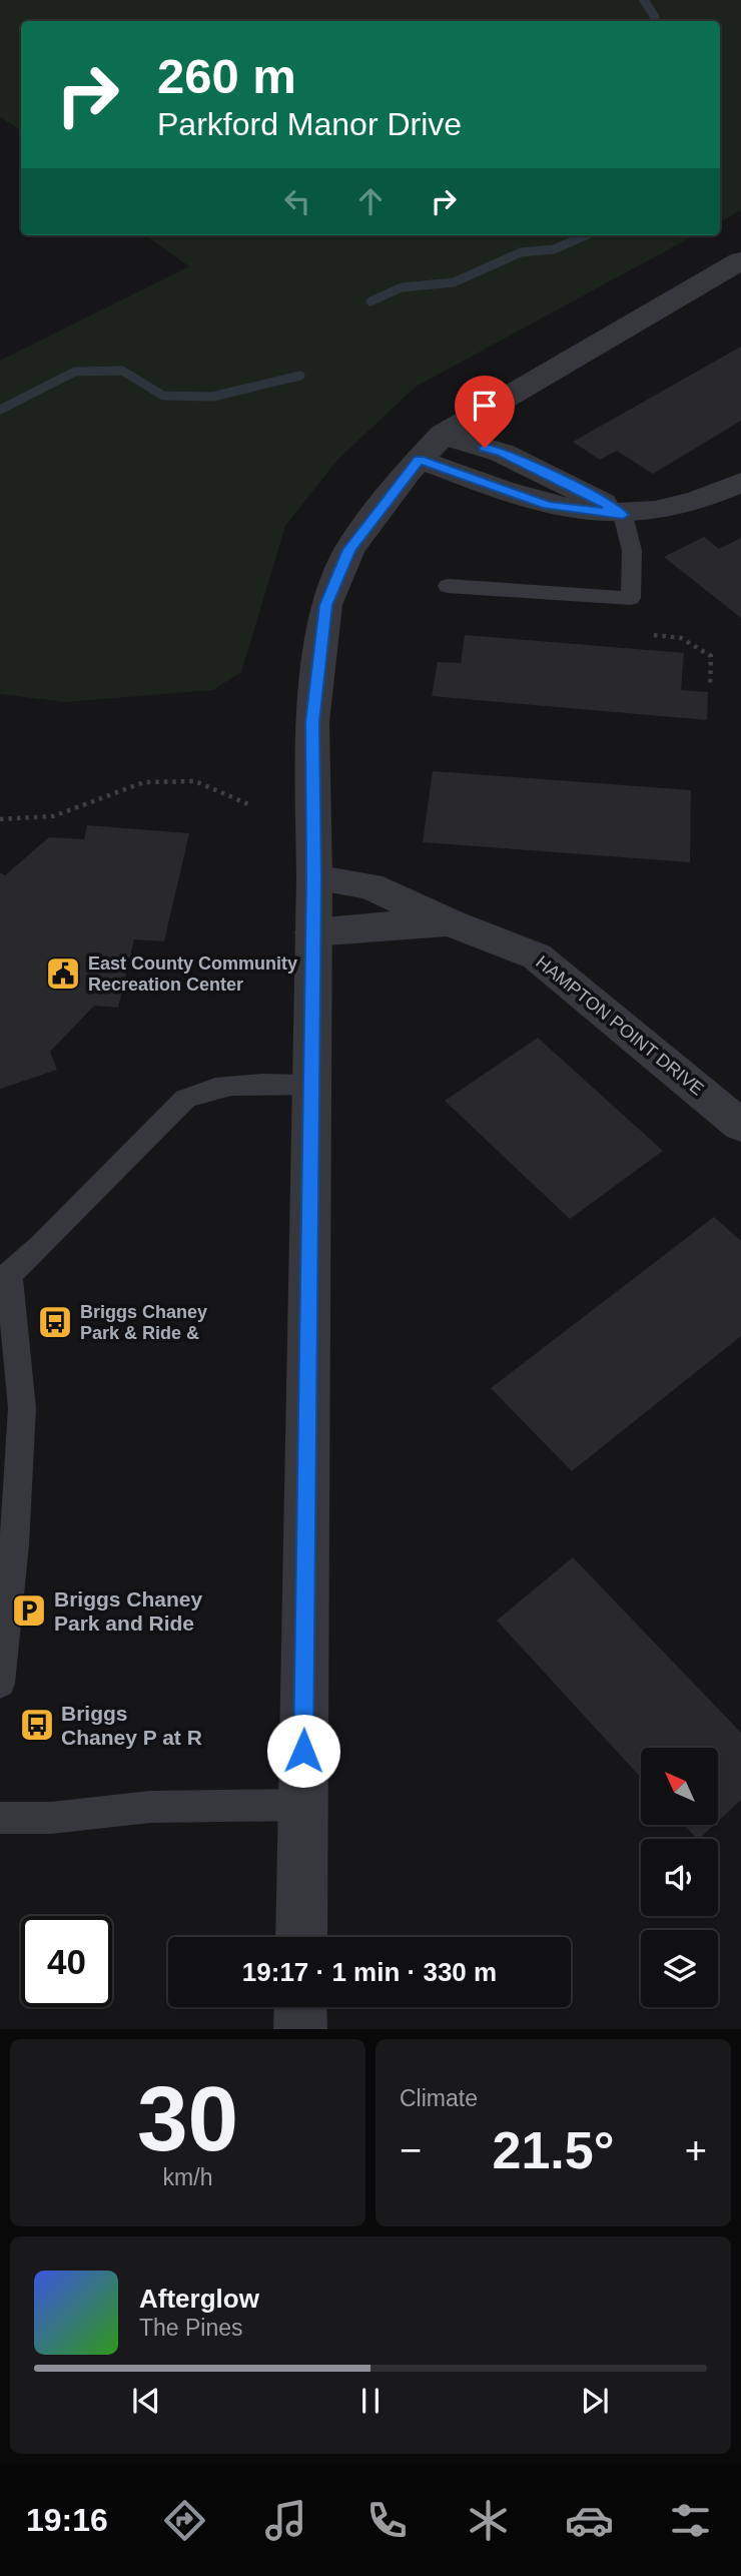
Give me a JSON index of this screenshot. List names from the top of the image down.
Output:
{
  "streets": {
    "street": ["HAMPTON POINT DRIVE"]
  },
  "places": {
    "public building": ["East County Community Recreation Center"],
    "bus stop": ["Briggs Chaney Park & Ride &", "Briggs Chaney P at R"],
    "parking": ["Briggs Chaney Park and Ride"]
  },
  "north": "top left",
  "page": {
    "turn": ["260 m", "Parkford Manor Drive"],
    "limit": "40",
    "trip": "19:17 · 1 min · 330 m",
    "tile": [
      ["30", "km/h"],
      "Climate"
    ],
    "heat": ["−", "21.5°", "+"],
    "song": ["Afterglow", "The Pines"],
    "tabs": "19:16"
  }
}
